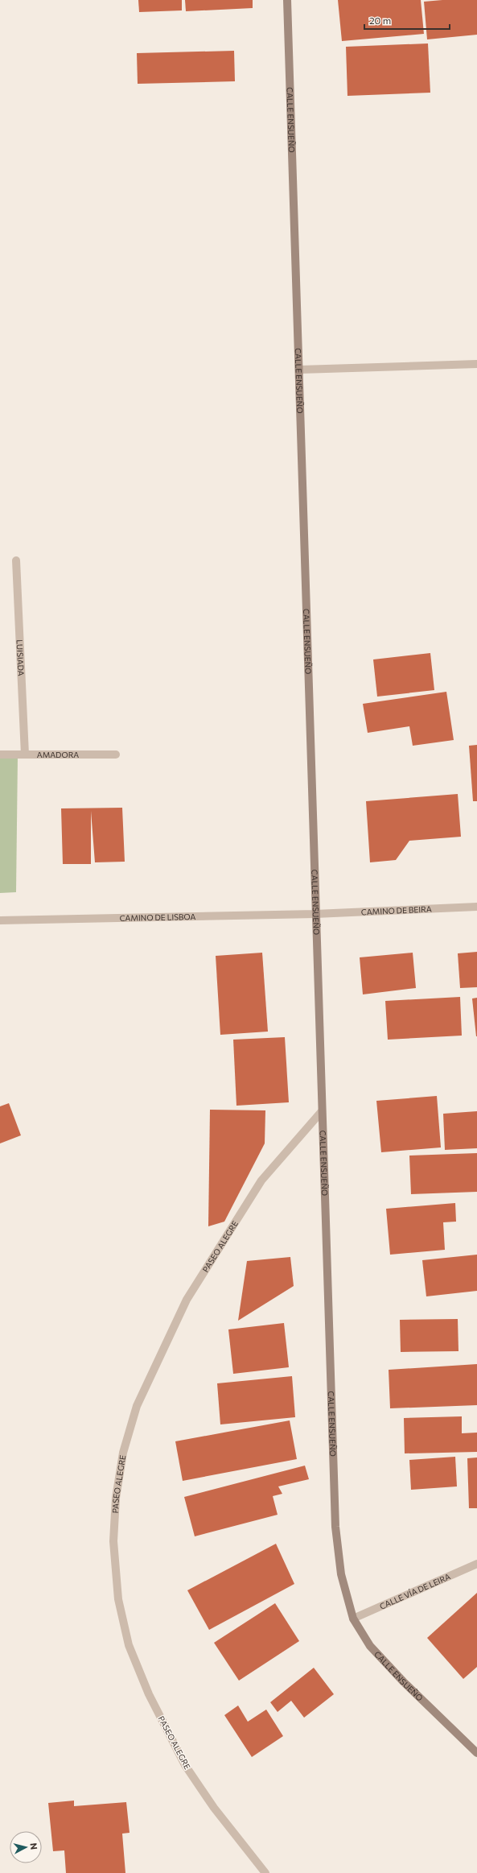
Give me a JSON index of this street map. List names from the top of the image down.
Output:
{
  "streets": {
    "street": [
      "CALLE ENSUEÑO",
      "LUISIADA",
      "AMADORA",
      "CAMINO DE BEIRA",
      "CAMINO DE LISBOA",
      "PASEO ALEGRE",
      "CALLE VÍA DE LEIRA"
    ]
  },
  "crossings": [
    ["CALLE ENSUEÑO", "CAMINO DE BEIRA"],
    ["CALLE ENSUEÑO", "CAMINO DE LISBOA"],
    ["CALLE ENSUEÑO", "PASEO ALEGRE"],
    ["CALLE ENSUEÑO", "CALLE VÍA DE LEIRA"],
    ["LUISIADA", "AMADORA"],
    ["CAMINO DE BEIRA", "CAMINO DE LISBOA"]
  ],
  "scale_bar": "20 m",
  "north": "right"
}
